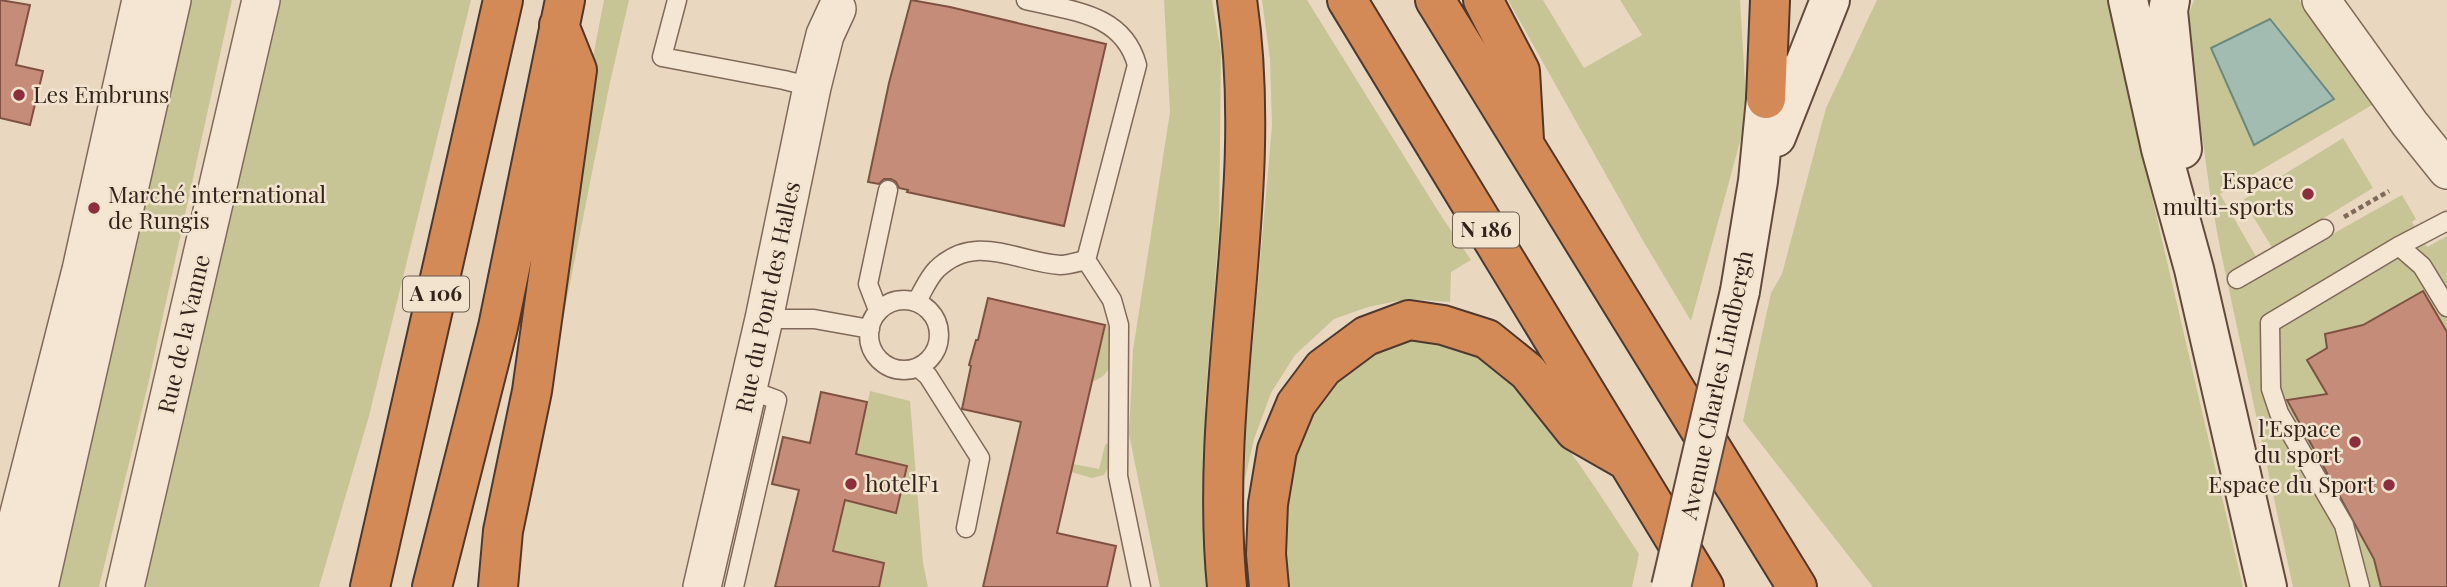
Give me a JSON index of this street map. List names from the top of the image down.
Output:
{
  "streets": {
    "highway": ["N 186", "A 106"],
    "street": ["Rue du Pont des Halles", "Rue de la Vanne", "Avenue Charles Lindbergh"]
  },
  "places": [
    "Les Embruns",
    "Espace multi-sports",
    "Marché international de Rungis",
    "l'Espace du sport",
    "hotelF1",
    "Espace du Sport"
  ]
}
